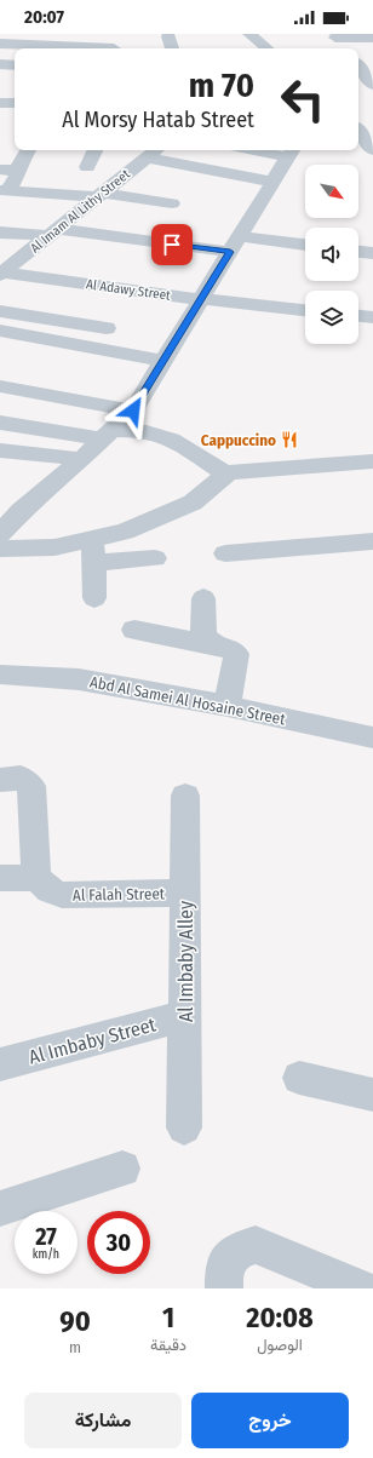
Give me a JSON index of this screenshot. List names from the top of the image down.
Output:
{
  "streets": {
    "street": [
      "Al Imam Al Lithy Street",
      "Al Adawy Street",
      "Abd Al Samei Al Hosaine Street",
      "Al Falah Street",
      "Al Imbaby Alley",
      "Al Imbaby Street"
    ]
  },
  "crossings": [
    ["Al Imam Al Lithy Street", "Al Adawy Street"],
    ["Al Falah Street", "Al Imbaby Alley"],
    ["Al Imbaby Alley", "Al Imbaby Street"]
  ],
  "places": {
    "restaurant": ["Cappuccino"]
  },
  "north": "bottom right",
  "page": {
    "status": "20:07",
    "turn": ["70 m", "Al Morsy Hatab Street"],
    "speed": "27 km/h",
    "limit": "30",
    "eta": [
      "20:08",
      "الوصول",
      "1",
      "دقيقة",
      "90",
      "m"
    ],
    "buttons": ["خروج", "مشاركة"]
  }
}
